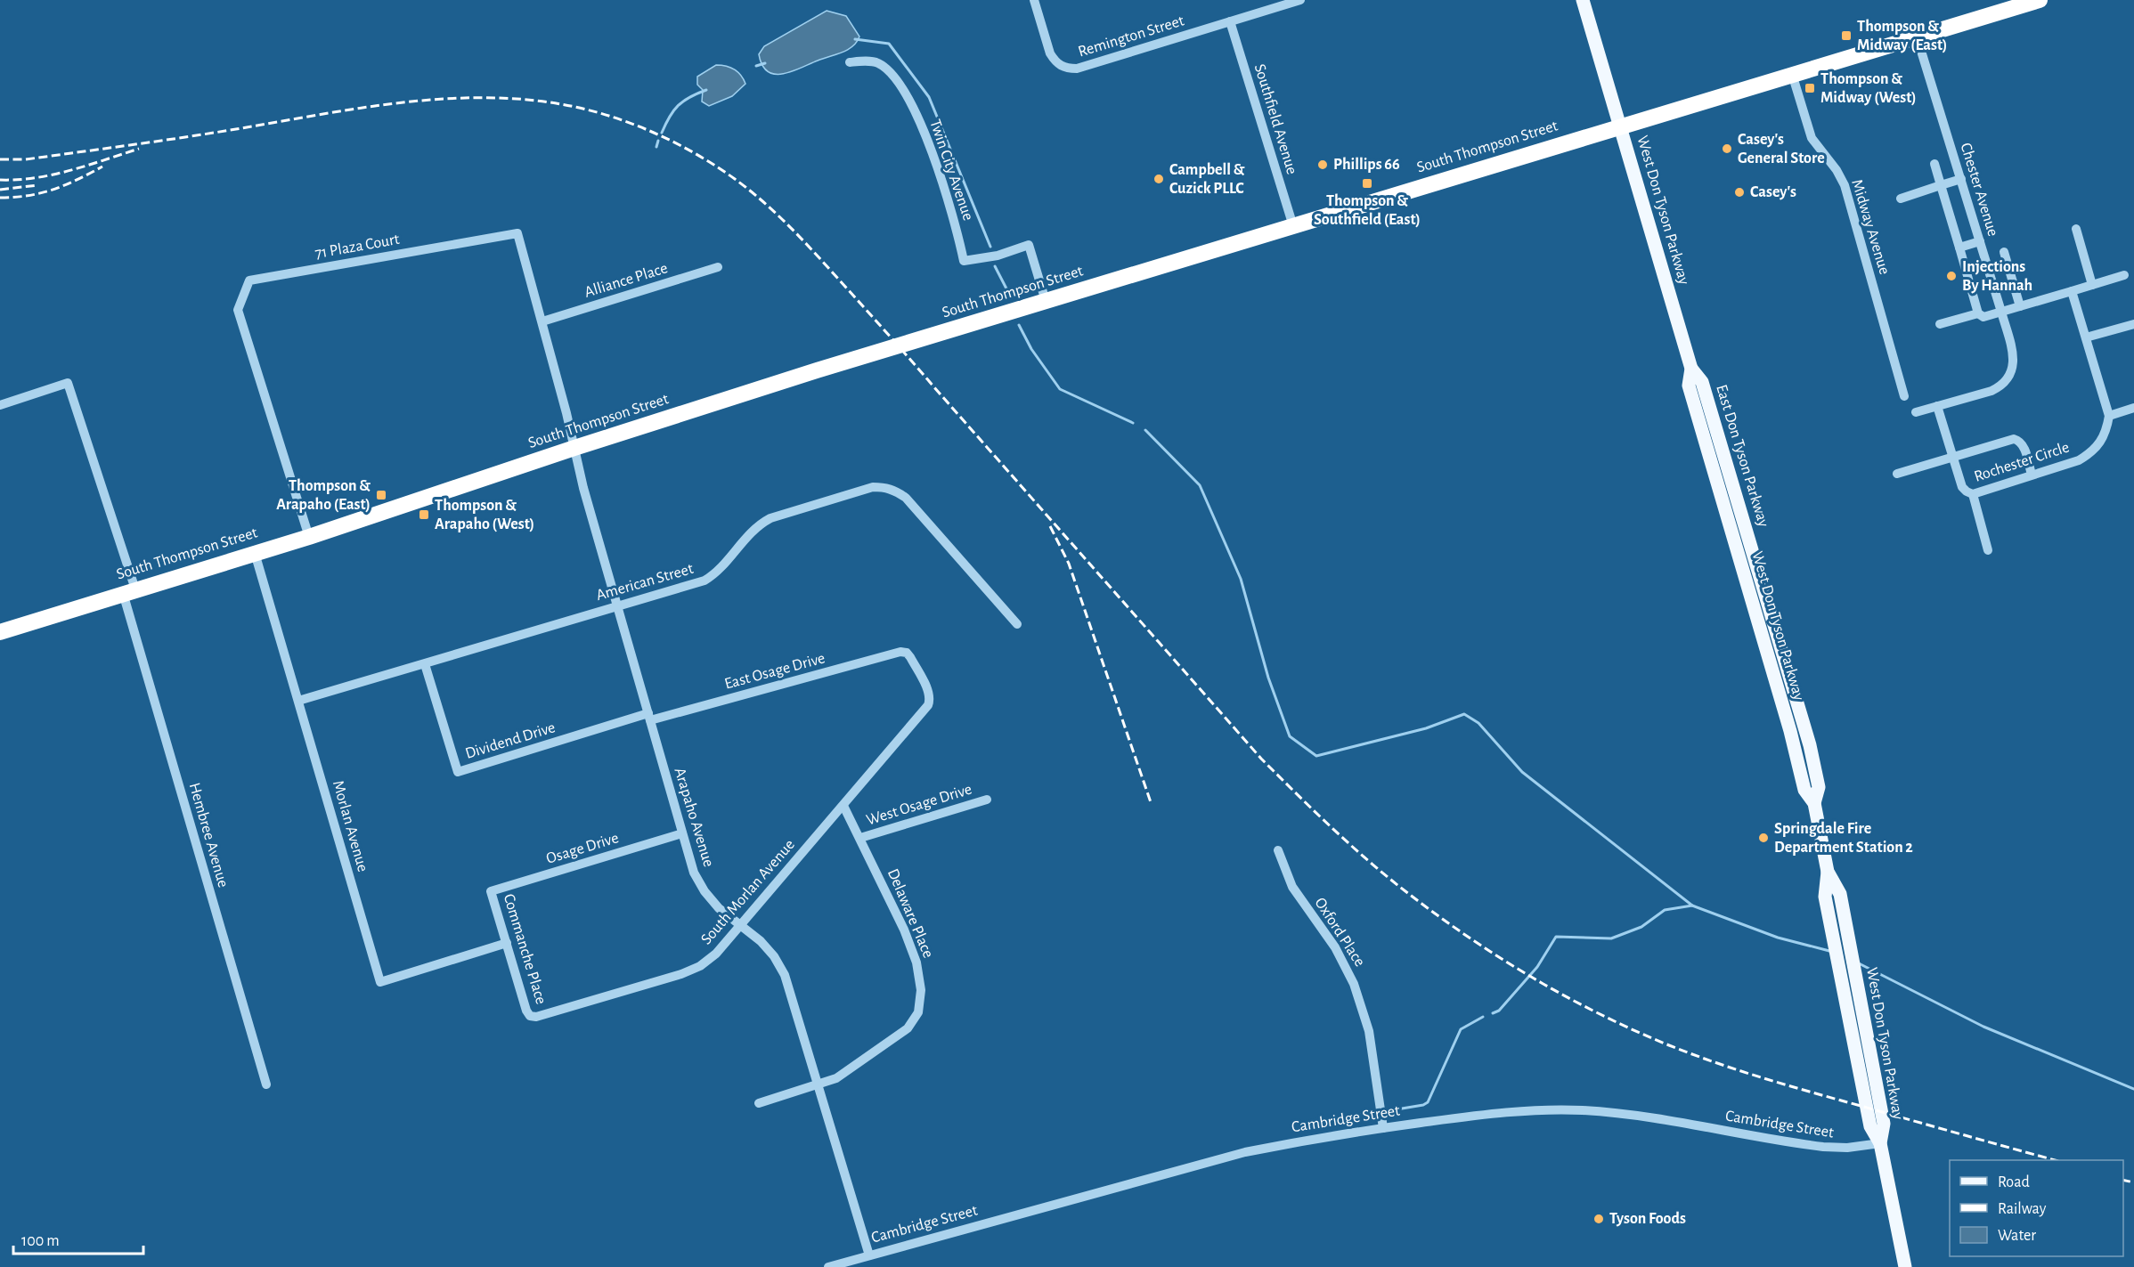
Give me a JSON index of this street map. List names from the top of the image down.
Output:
{
  "streets": {
    "highway": ["South Thompson Street"],
    "main road": ["West Don Tyson Parkway"],
    "street": [
      "Remington Street",
      "Southfield Avenue",
      "Twin City Avenue",
      "Chester Avenue",
      "Midway Avenue",
      "71 Plaza Court",
      "Alliance Place",
      "Rochester Circle",
      "American Street",
      "East Osage Drive",
      "Dividend Drive",
      "West Osage Drive",
      "Arapaho Avenue",
      "Morlan Avenue",
      "Hembree Avenue",
      "Osage Drive",
      "South Morlan Avenue",
      "Delaware Place",
      "Oxford Place",
      "Commanche Place",
      "Cambridge Street"
    ]
  },
  "crossings": [
    ["Remington Street", "Southfield Avenue"],
    ["Southfield Avenue", "South Thompson Street"],
    ["South Thompson Street", "Twin City Avenue"],
    ["South Thompson Street", "Chester Avenue"],
    ["South Thompson Street", "West Don Tyson Parkway"],
    ["South Thompson Street", "Midway Avenue"],
    ["South Thompson Street", "71 Plaza Court"],
    ["South Thompson Street", "Arapaho Avenue"],
    ["South Thompson Street", "Morlan Avenue"],
    ["South Thompson Street", "Hembree Avenue"],
    ["Chester Avenue", "Rochester Circle"],
    ["West Don Tyson Parkway", "Cambridge Street"],
    ["71 Plaza Court", "Alliance Place"],
    ["71 Plaza Court", "Arapaho Avenue"],
    ["American Street", "Dividend Drive"],
    ["American Street", "Arapaho Avenue"],
    ["American Street", "Morlan Avenue"],
    ["East Osage Drive", "Dividend Drive"],
    ["East Osage Drive", "Arapaho Avenue"],
    ["East Osage Drive", "South Morlan Avenue"],
    ["Dividend Drive", "Arapaho Avenue"],
    ["West Osage Drive", "Delaware Place"],
    ["Arapaho Avenue", "Osage Drive"],
    ["Arapaho Avenue", "South Morlan Avenue"],
    ["Arapaho Avenue", "Delaware Place"],
    ["Arapaho Avenue", "Cambridge Street"],
    ["Morlan Avenue", "Commanche Place"],
    ["Osage Drive", "Commanche Place"],
    ["South Morlan Avenue", "Delaware Place"],
    ["South Morlan Avenue", "Commanche Place"],
    ["Oxford Place", "Cambridge Street"]
  ],
  "places": {
    "transit": [
      "Thompson & Midway (East)",
      "Thompson & Midway (West)",
      "Thompson & Southfield (East)",
      "Thompson & Arapaho (East)",
      "Thompson & Arapaho (West)"
    ],
    "other": [
      "Casey's General Store",
      "Phillips 66",
      "Campbell & Cuzick PLLC",
      "Casey's",
      "Injections By Hannah",
      "Springdale Fire Department Station 2",
      "Tyson Foods"
    ]
  },
  "legend": ["Road", "Railway", "Water"],
  "scale_bar": "100 m"
}
